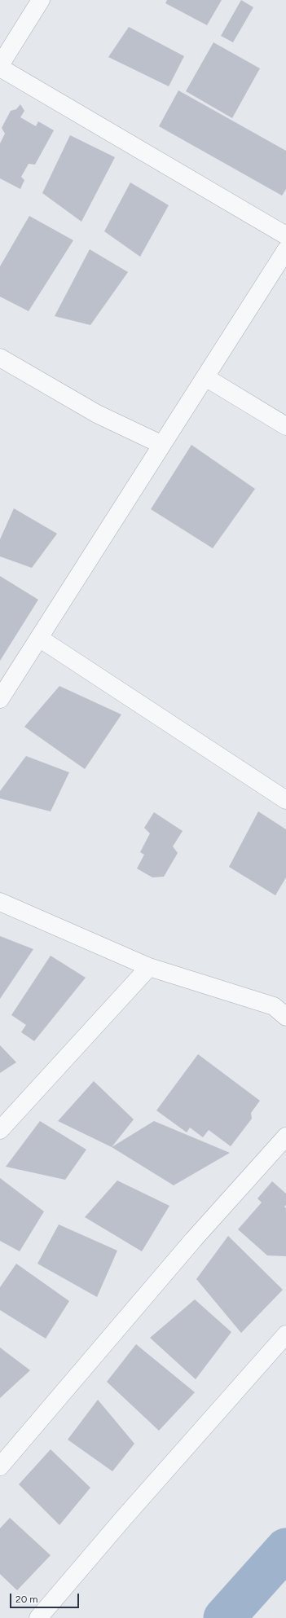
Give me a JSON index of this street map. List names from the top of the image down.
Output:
{
  "scale_bar": "20 m"
}
